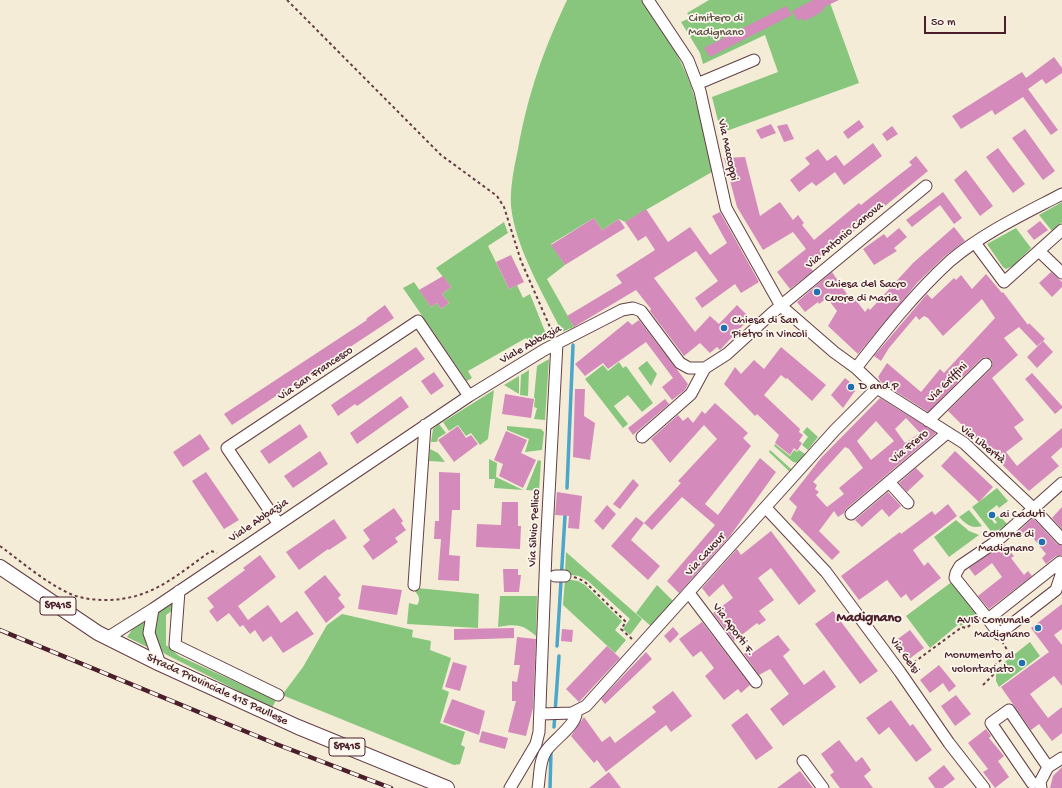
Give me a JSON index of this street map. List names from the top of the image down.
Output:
{
  "streets": {
    "main road": ["SP415", "Strada Provinciale 415 Paullese"],
    "street": [
      "Via Maccoppi",
      "Via Antonio Canova",
      "Viale Abbazia",
      "Via San Francesco",
      "Via Griffini",
      "Via Libertà",
      "Via Frero",
      "Via Silvio Pellico",
      "Via Cavour",
      "Via Aporti F.",
      "Via Gelsi"
    ]
  },
  "crossings": [
    ["Via Maccoppi", "Via Antonio Canova"],
    ["Via Maccoppi", "Via Libertà"],
    ["Via Antonio Canova", "Viale Abbazia"],
    ["Viale Abbazia", "Via San Francesco"],
    ["Viale Abbazia", "Via Silvio Pellico"],
    ["Viale Abbazia", "Strada Provinciale 415 Paullese"],
    ["Via Griffini", "Via Libertà"],
    ["Via Libertà", "Via Frero"],
    ["Via Libertà", "Via Cavour"],
    ["Via Cavour", "Via Aporti F."],
    ["Via Cavour", "Via Gelsi"]
  ],
  "districts": ["Madignano"],
  "parks": ["Cimitero di Madignano"],
  "places": [
    "Chiesa del Sacro Cuore di Maria",
    "Chiesa di San Pietro in Vincoli",
    "D and P",
    "ai Caduti",
    "Comune di Madignano",
    "AVIS Comunale Madignano",
    "Monumento al volontariato"
  ],
  "scale_bar": "50 m"
}
